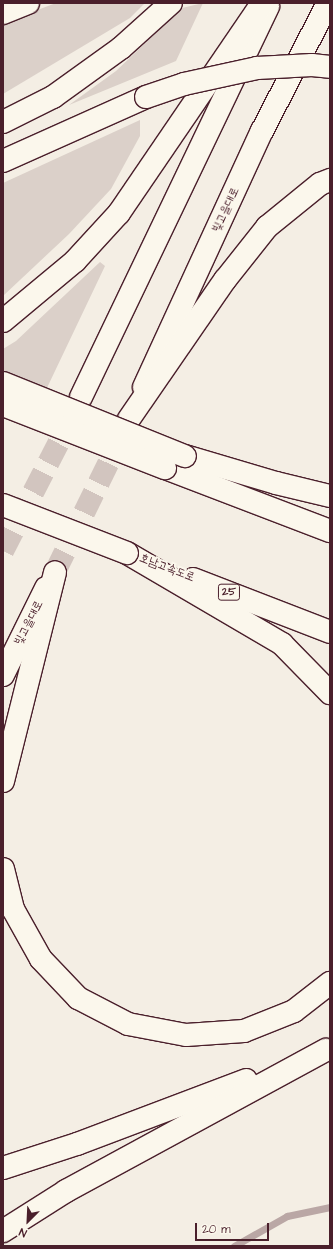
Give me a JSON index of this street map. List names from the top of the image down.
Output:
{
  "streets": {
    "main road": ["빛고을대로", "호남고속도로", "25"]
  },
  "scale_bar": "20 m",
  "north": "bottom left"
}
